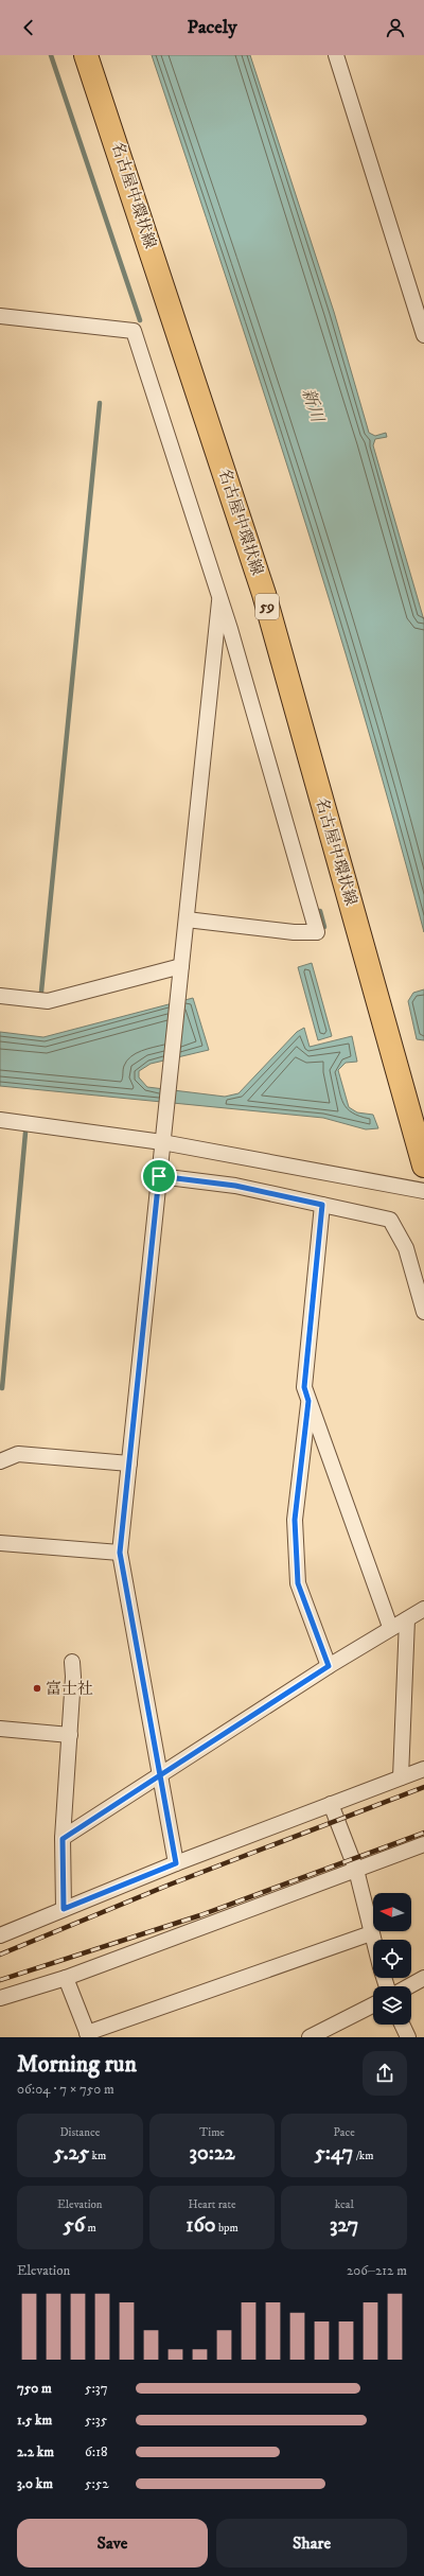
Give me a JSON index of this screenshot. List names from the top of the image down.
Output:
{
  "streets": {
    "main road": ["名古屋中環状線", "59"]
  },
  "water": ["新川"],
  "places": ["富士社"],
  "north": "left",
  "page": {
    "header": "Pacely",
    "heading": ["Morning run", "06:04 · 7 × 750 m"],
    "stats": [
      ["Distance", "5.25 km"],
      ["Time", "30:22"],
      ["Pace", "5:47 /km"],
      ["Elevation", "56 m"],
      ["Heart rate", "160 bpm"],
      ["kcal", "327"]
    ],
    "chart": ["Elevation", "206–212 m"],
    "list": [
      {
        "name": "750 m",
        "note": "5:37"
      },
      {
        "name": "1.5 km",
        "note": "5:35"
      },
      {
        "name": "2.2 km",
        "note": "6:18"
      },
      {
        "name": "3.0 km",
        "note": "5:52"
      }
    ],
    "buttons": ["Save", "Share"]
  }
}
